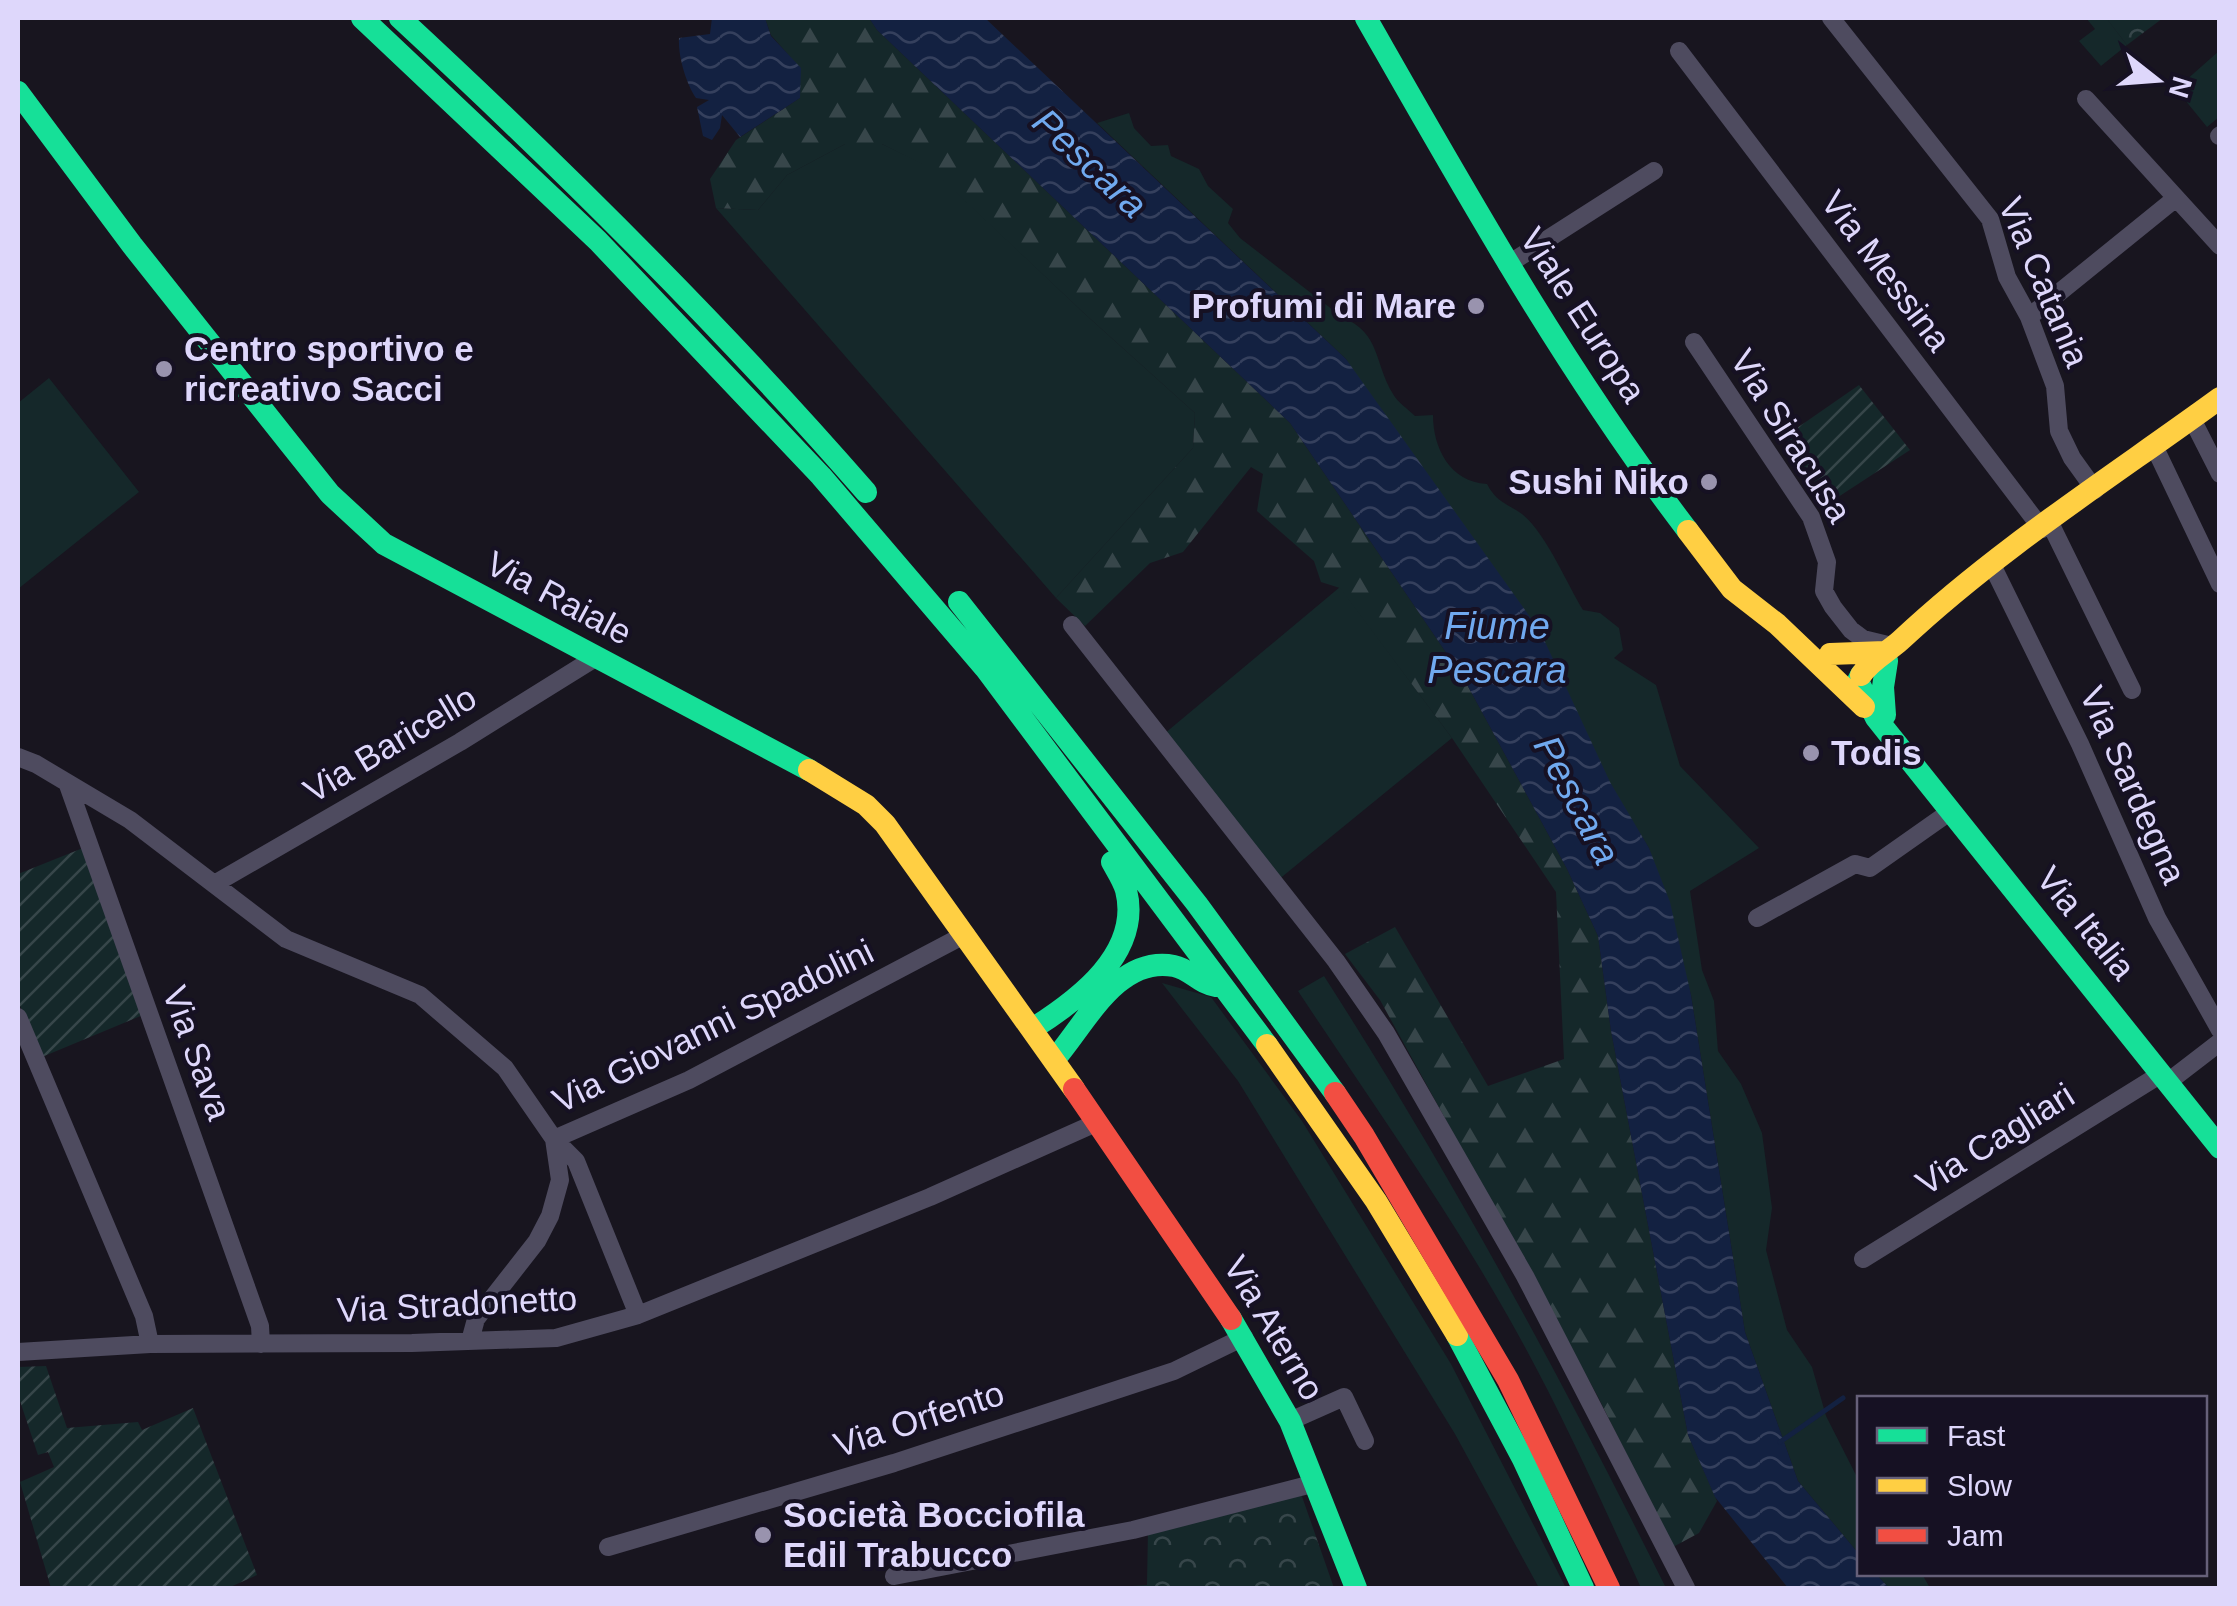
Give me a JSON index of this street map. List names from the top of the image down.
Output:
{
  "streets": {
    "main road": [
      "Viale Europa",
      "Via Raiale",
      "Via Italia",
      "Via Aterno"
    ],
    "street": [
      "Via Messina",
      "Via Catania",
      "Via Siracusa",
      "Via Baricello",
      "Via Sardegna",
      "Via Giovanni Spadolini",
      "Via Sava",
      "Via Cagliari",
      "Via Stradonetto",
      "Via Orfento"
    ]
  },
  "crossings": [
    ["Viale Europa", "Via Italia"],
    ["Via Raiale", "Via Baricello"],
    ["Via Raiale", "Via Giovanni Spadolini"],
    ["Via Raiale", "Via Stradonetto"],
    ["Via Raiale", "Via Aterno"],
    ["Via Italia", "Via Cagliari"],
    ["Via Giovanni Spadolini", "Via Stradonetto"],
    ["Via Sava", "Via Stradonetto"],
    ["Via Stradonetto", "Via Aterno"],
    ["Via Aterno", "Via Orfento"]
  ],
  "water": ["Pescara", "Fiume Pescara"],
  "places": [
    "Profumi di Mare",
    "Centro sportivo e ricreativo Sacci",
    "Sushi Niko",
    "Todis",
    "Società Bocciofila Edil Trabucco"
  ],
  "legend": ["Fast", "Slow", "Jam"],
  "north": "right"
}
